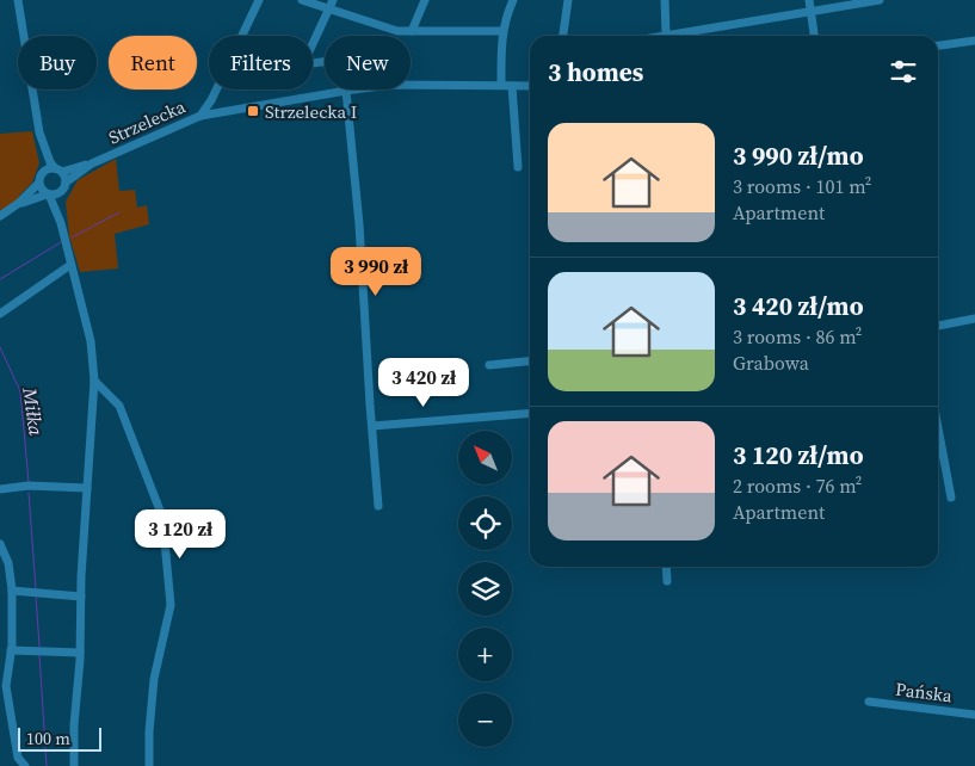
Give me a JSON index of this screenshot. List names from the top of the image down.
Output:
{
  "streets": {
    "street": ["Strzelecka", "Pańska"]
  },
  "water": ["Miłka"],
  "places": {
    "transit": ["Strzelecka I"]
  },
  "scale_bar": "100 m",
  "north": "top left",
  "page": {
    "chip": [
      "Buy",
      "Rent",
      "Filters",
      "New"
    ],
    "heading": "3 homes",
    "list": [
      {
        "name": "3 990 zł/mo",
        "note": "3 rooms · 101 m² · Apartment"
      },
      {
        "name": "3 420 zł/mo",
        "note": "3 rooms · 86 m² · Grabowa"
      },
      {
        "name": "3 120 zł/mo",
        "note": "2 rooms · 76 m² · Apartment"
      }
    ],
    "price": ["3 990 zł", "3 420 zł", "3 120 zł"],
    "map_buttons": ["+", "−"],
    "scale": "100 m"
  }
}
